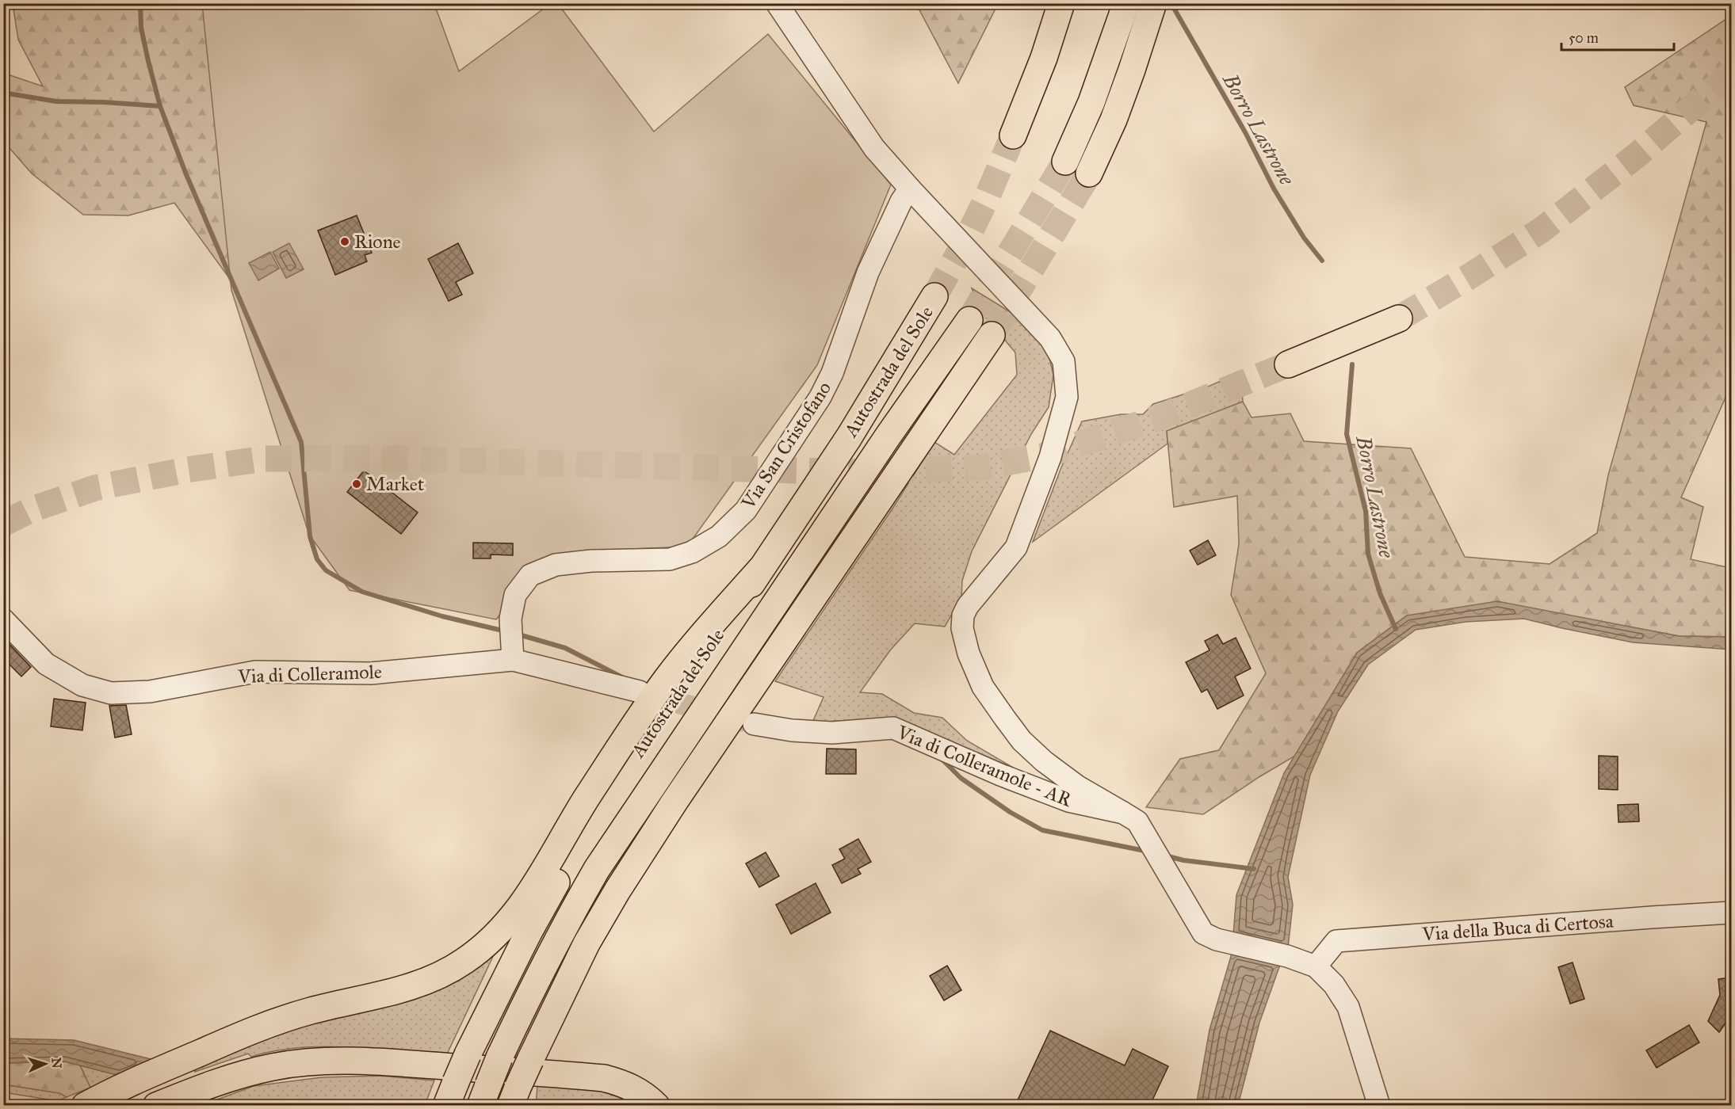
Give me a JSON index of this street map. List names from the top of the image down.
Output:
{
  "streets": {
    "main road": ["Autostrada del Sole"],
    "street": [
      "Via San Cristofano",
      "Via di Colleramole",
      "Via di Colleramole - AR",
      "Via della Buca di Certosa"
    ]
  },
  "crossings": [
    ["Via San Cristofano", "Via di Colleramole"],
    ["Via di Colleramole - AR", "Via della Buca di Certosa"]
  ],
  "water": ["Borro Lastrone"],
  "places": ["Rione", "Market"],
  "scale_bar": "50 m",
  "north": "right"
}
